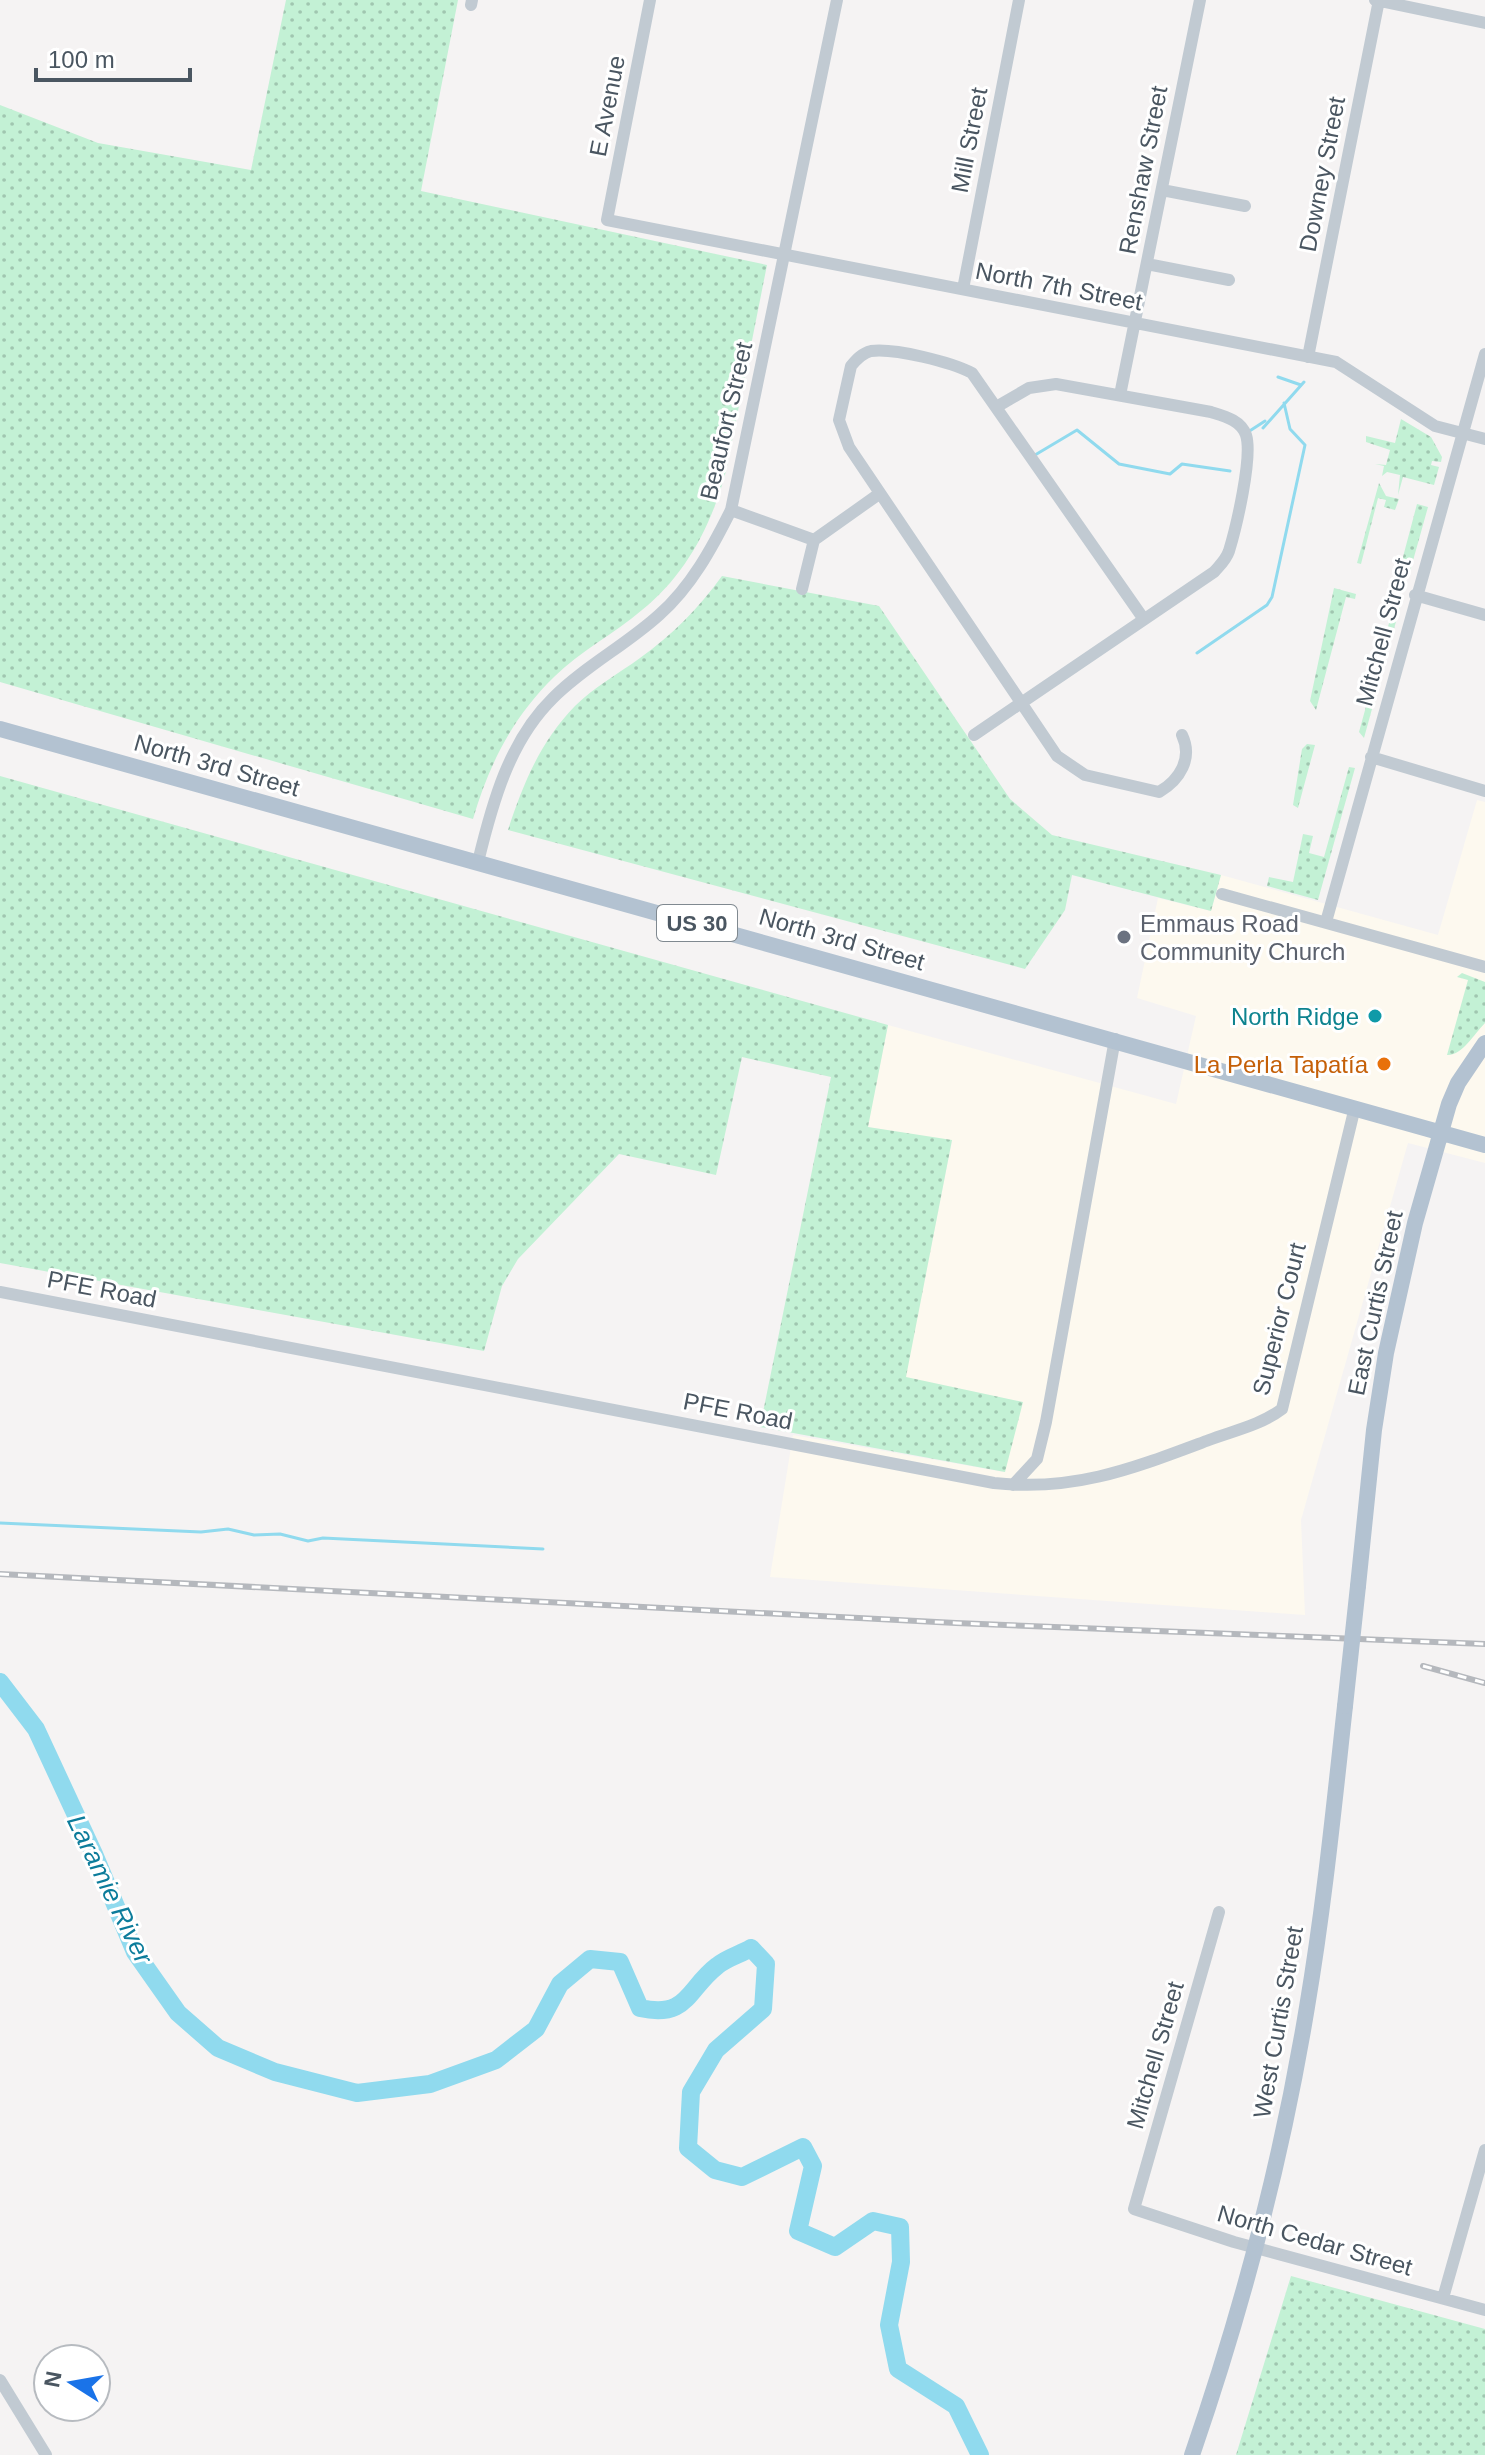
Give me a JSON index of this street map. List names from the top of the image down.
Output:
{
  "streets": {
    "main road": [
      "North 3rd Street",
      "US 30",
      "East Curtis Street",
      "West Curtis Street"
    ],
    "street": [
      "E Avenue",
      "Mill Street",
      "Renshaw Street",
      "Downey Street",
      "North 7th Street",
      "Beaufort Street",
      "Mitchell Street",
      "PFE Road",
      "Superior Court",
      "North Cedar Street"
    ]
  },
  "crossings": [
    ["E Avenue", "North 7th Street"],
    ["Mill Street", "North 7th Street"],
    ["Renshaw Street", "North 7th Street"],
    ["Downey Street", "North 7th Street"],
    ["North 7th Street", "Beaufort Street"],
    ["North 7th Street", "Mitchell Street"],
    ["Beaufort Street", "North 3rd Street"],
    ["Mitchell Street", "North Cedar Street"],
    ["North 3rd Street", "East Curtis Street"],
    ["North 3rd Street", "Superior Court"],
    ["PFE Road", "Superior Court"],
    ["East Curtis Street", "West Curtis Street"],
    ["West Curtis Street", "North Cedar Street"]
  ],
  "water": ["Laramie River"],
  "places": ["Emmaus Road Community Church", "North Ridge", "La Perla Tapatía"],
  "scale_bar": "100 m",
  "north": "left"
}
